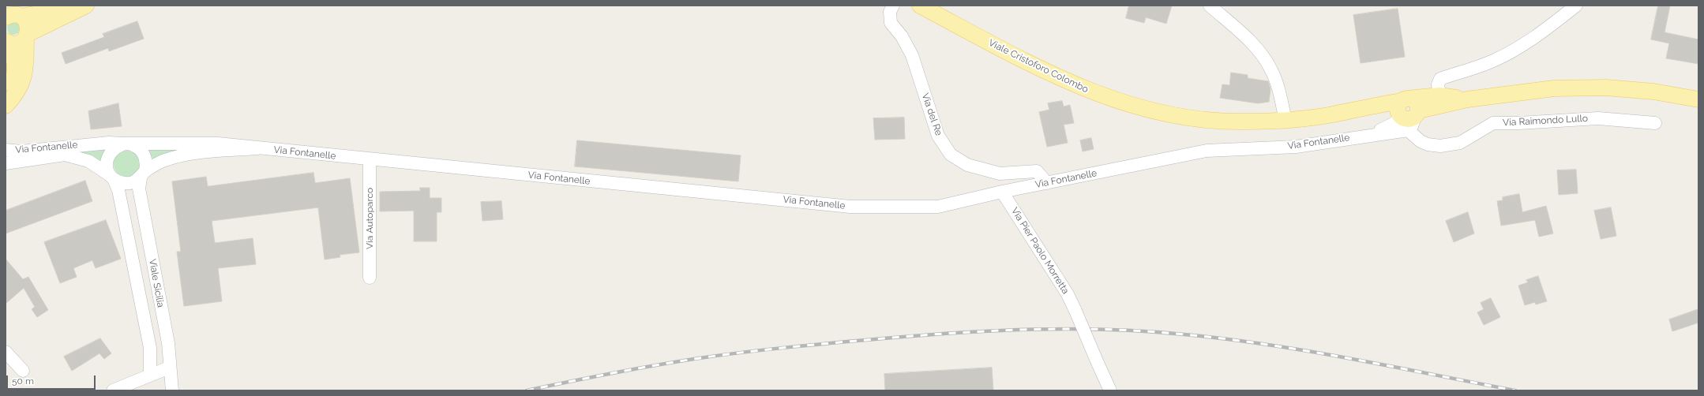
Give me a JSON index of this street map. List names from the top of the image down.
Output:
{
  "streets": {
    "main road": ["Viale Cristoforo Colombo"],
    "street": [
      "Via del Re",
      "Via Raimondo Lullo",
      "Via Fontanelle",
      "Via Autoparco",
      "Via Pier Paolo Morretta",
      "Viale Sicilia"
    ]
  },
  "crossings": [
    ["Viale Cristoforo Colombo", "Via Raimondo Lullo"],
    ["Viale Cristoforo Colombo", "Via Fontanelle"],
    ["Via del Re", "Via Fontanelle"],
    ["Via Raimondo Lullo", "Via Fontanelle"],
    ["Via Fontanelle", "Via Autoparco"],
    ["Via Fontanelle", "Via Pier Paolo Morretta"],
    ["Via Fontanelle", "Viale Sicilia"]
  ],
  "scale_bar": "50 m"
}
